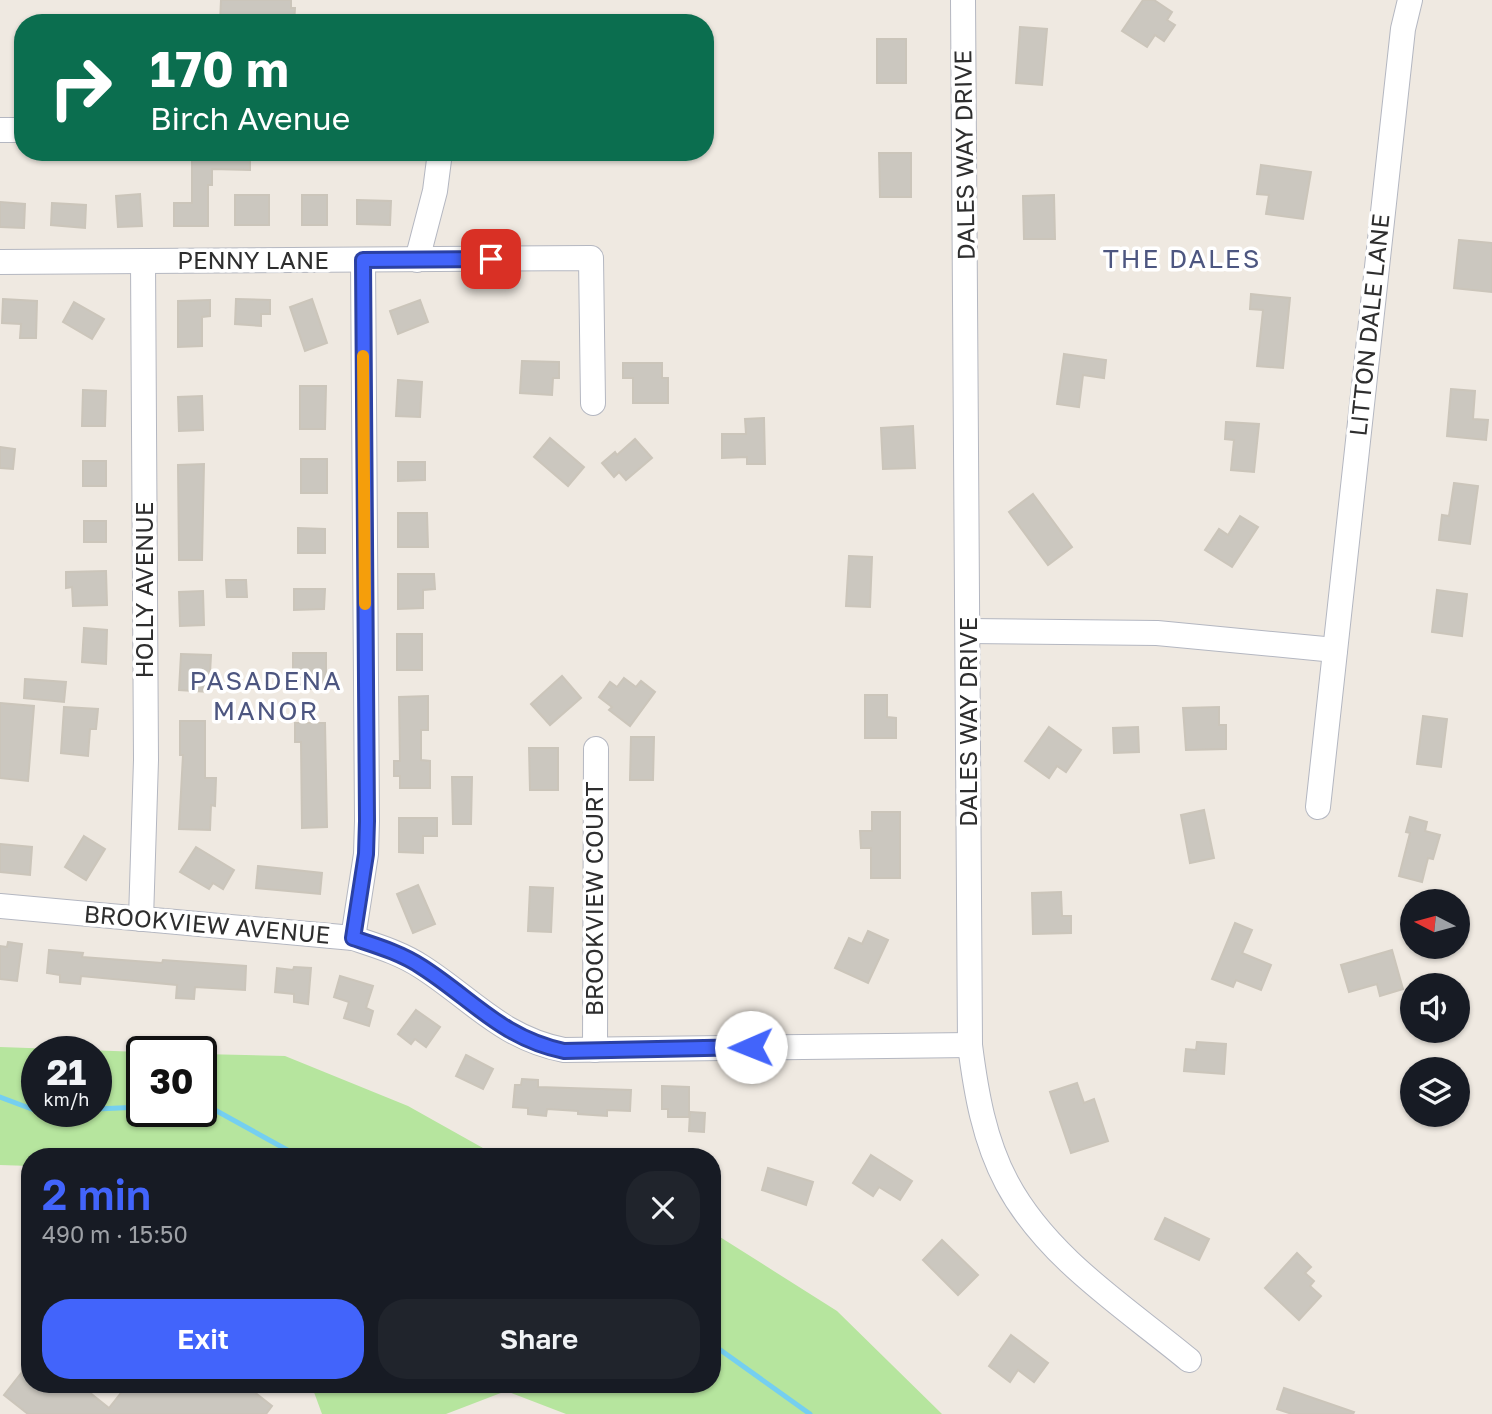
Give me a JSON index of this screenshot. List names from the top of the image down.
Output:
{
  "streets": {
    "street": [
      "DALES WAY DRIVE",
      "PENNY LANE",
      "LITTON DALE LANE",
      "HOLLY AVENUE",
      "BROOKVIEW COURT",
      "BROOKVIEW AVENUE"
    ]
  },
  "crossings": [
    ["DALES WAY DRIVE", "BROOKVIEW AVENUE"],
    ["PENNY LANE", "HOLLY AVENUE"],
    ["HOLLY AVENUE", "BROOKVIEW AVENUE"],
    ["BROOKVIEW COURT", "BROOKVIEW AVENUE"]
  ],
  "districts": ["THE DALES", "PASADENA MANOR"],
  "north": "left",
  "page": {
    "turn": ["170 m", "Birch Avenue"],
    "speed": "21 km/h",
    "limit": "30",
    "heading": ["2 min", "490 m · 15:50"],
    "buttons": ["Exit", "Share"]
  }
}
